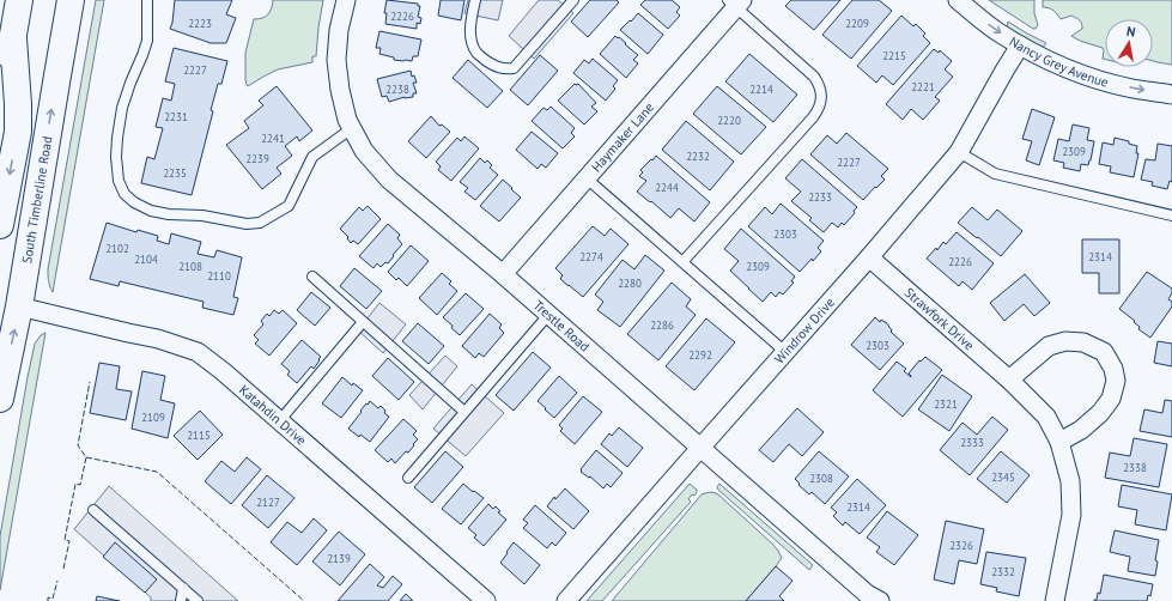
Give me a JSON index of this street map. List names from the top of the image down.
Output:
{
  "streets": {
    "main road": ["South Timberline Road"],
    "street": [
      "Nancy Grey Avenue",
      "Haymaker Lane",
      "Strawfork Drive",
      "Trestle Road",
      "Windrow Drive",
      "Katahdin Drive"
    ]
  },
  "crossings": [
    ["Nancy Grey Avenue", "Windrow Drive"],
    ["Haymaker Lane", "Trestle Road"],
    ["South Timberline Road", "Katahdin Drive"],
    ["Strawfork Drive", "Windrow Drive"],
    ["Trestle Road", "Windrow Drive"]
  ],
  "one_way": ["Nancy Grey Avenue"],
  "house_numbers": [
    "2226",
    "2223",
    "2209",
    "2215",
    "2227",
    "2221",
    "2238",
    "2214",
    "2231",
    "2220",
    "2241",
    "2309",
    "2232",
    "2239",
    "2227",
    "2235",
    "2244",
    "2233",
    "2303",
    "2102",
    "2274",
    "2314",
    "2104",
    "2226",
    "2108",
    "2309",
    "2110",
    "2280",
    "2286",
    "2303",
    "2292",
    "2321",
    "2109",
    "2115",
    "2333",
    "2338",
    "2345",
    "2308",
    "2127",
    "2314",
    "2326",
    "2139",
    "2332"
  ],
  "north": "top"
}
